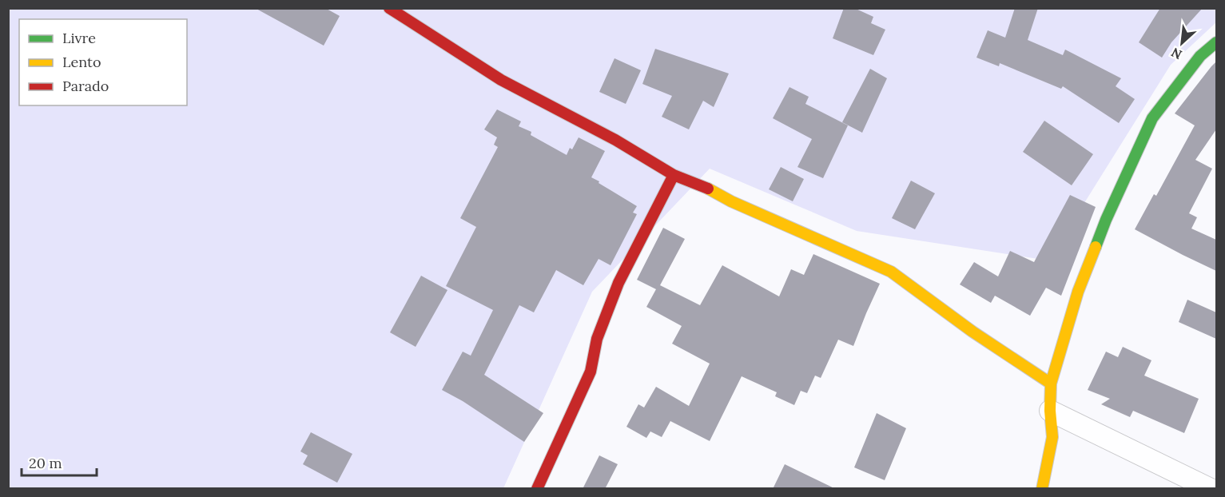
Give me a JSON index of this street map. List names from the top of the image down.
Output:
{
  "legend": ["Livre", "Lento", "Parado"],
  "scale_bar": "20 m",
  "north": "bottom left"
}
